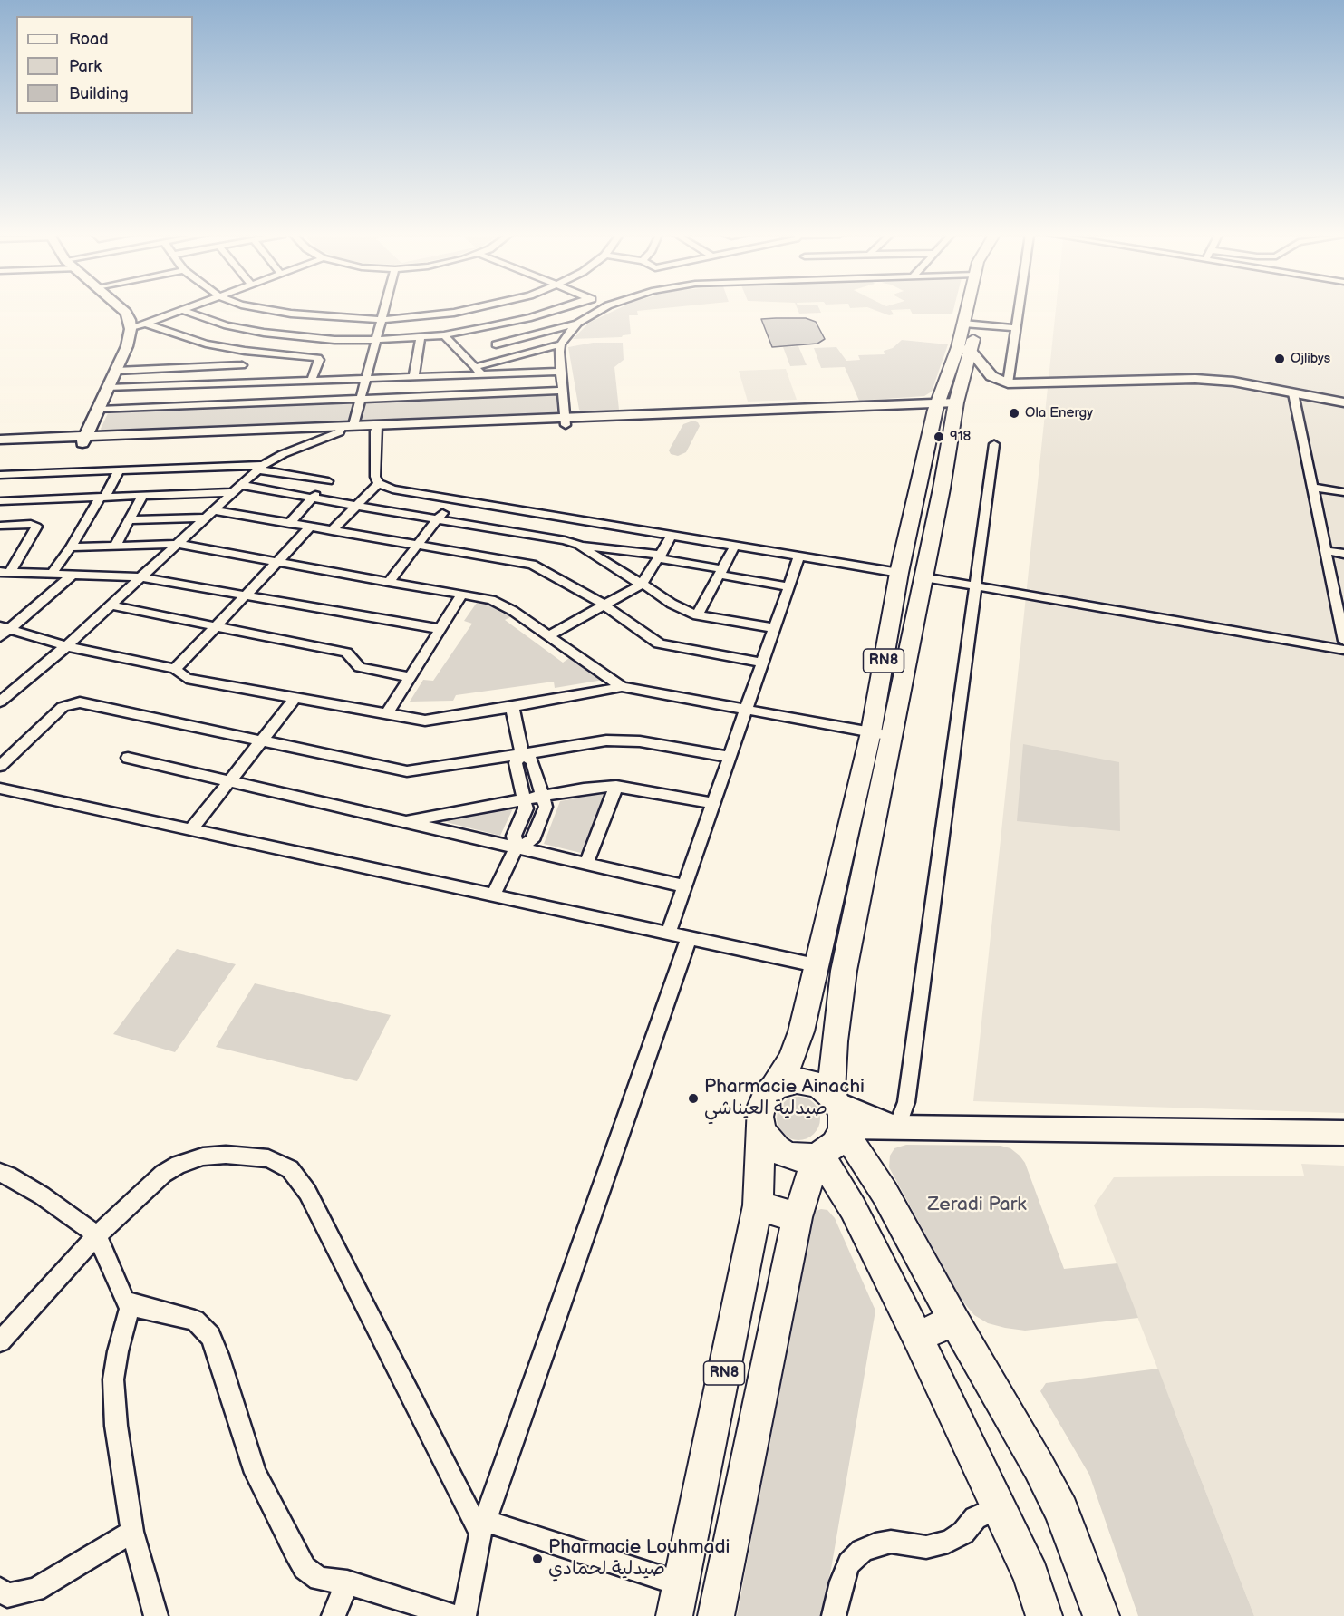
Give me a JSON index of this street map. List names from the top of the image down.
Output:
{
  "streets": {
    "main road": ["RN8"]
  },
  "parks": ["Zeradi Park"],
  "places": [
    "Ojlibys",
    "Ola Energy",
    "918",
    "Pharmacie Ainachi صيدلية العيناشي",
    "Pharmacie Louhmadi صيدلية لحمادي"
  ],
  "legend": ["Road", "Park", "Building"]
}
